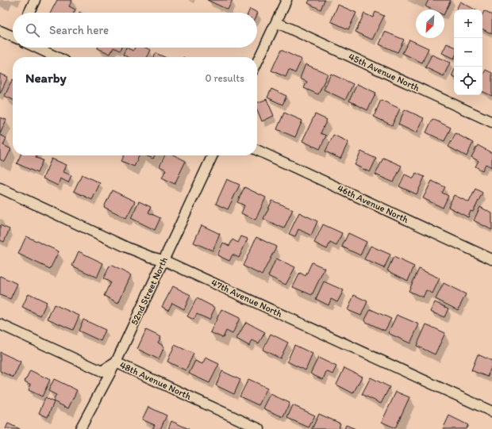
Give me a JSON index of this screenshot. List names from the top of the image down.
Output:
{
  "streets": {
    "street": [
      "45th Avenue North",
      "46th Avenue North",
      "52nd Street North",
      "47th Avenue North",
      "48th Avenue North"
    ]
  },
  "crossings": [
    ["52nd Street North", "47th Avenue North"],
    ["52nd Street North", "48th Avenue North"]
  ],
  "north": "bottom left",
  "page": {
    "map_buttons": ["+", "−"],
    "search": "Search here",
    "heading": ["Nearby", "0 results"]
  }
}
